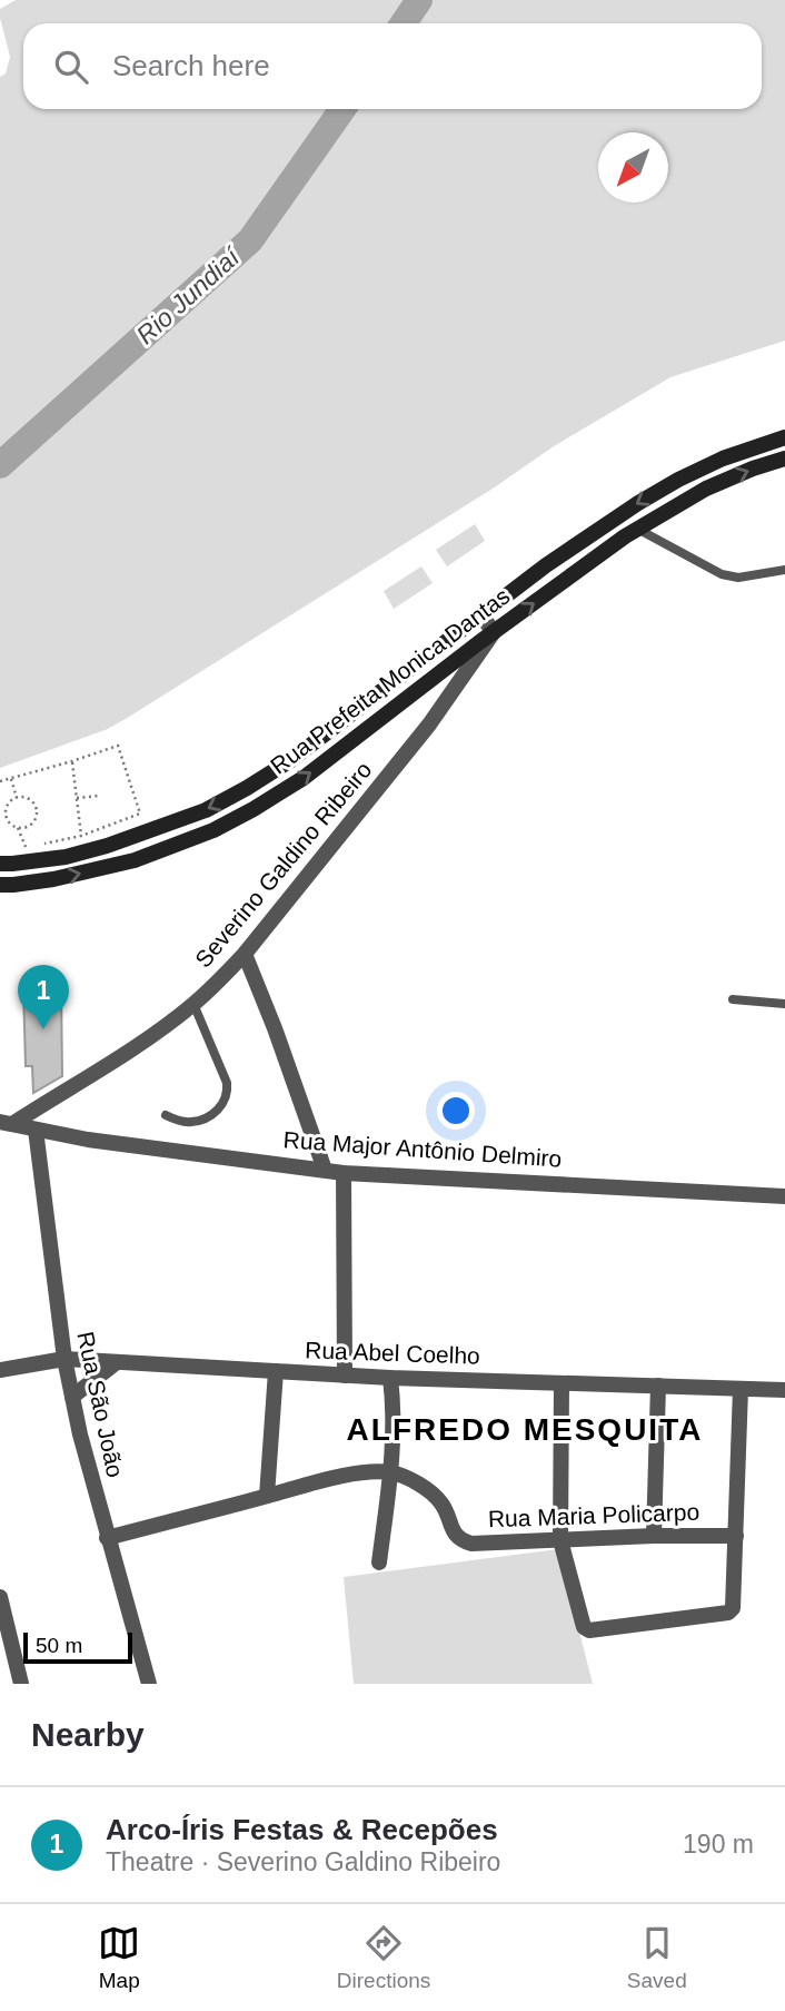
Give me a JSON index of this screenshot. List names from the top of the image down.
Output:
{
  "streets": {
    "main road": ["Rua Prefeita Monica Dantas"],
    "street": [
      "Severino Galdino Ribeiro",
      "Rua Major Antônio Delmiro",
      "Rua Abel Coelho",
      "Rua São João",
      "Rua Maria Policarpo"
    ]
  },
  "crossings": [
    ["Rua Prefeita Monica Dantas", "Severino Galdino Ribeiro"],
    ["Severino Galdino Ribeiro", "Rua Major Antônio Delmiro"],
    ["Rua Major Antônio Delmiro", "Rua São João"],
    ["Rua Abel Coelho", "Rua São João"]
  ],
  "districts": ["ALFREDO MESQUITA"],
  "water": ["Rio Jundiaí"],
  "scale_bar": "50 m",
  "north": "bottom left",
  "page": {
    "search": "Search here",
    "pins": "1",
    "scale": "50 m",
    "heading": "Nearby",
    "list": [
      {
        "mark": "1",
        "name": "Arco-Íris Festas & Recepões",
        "note": "Theatre · Severino Galdino Ribeiro",
        "value": "190 m"
      }
    ],
    "nav": ["Map", "Directions", "Saved"]
  }
}
